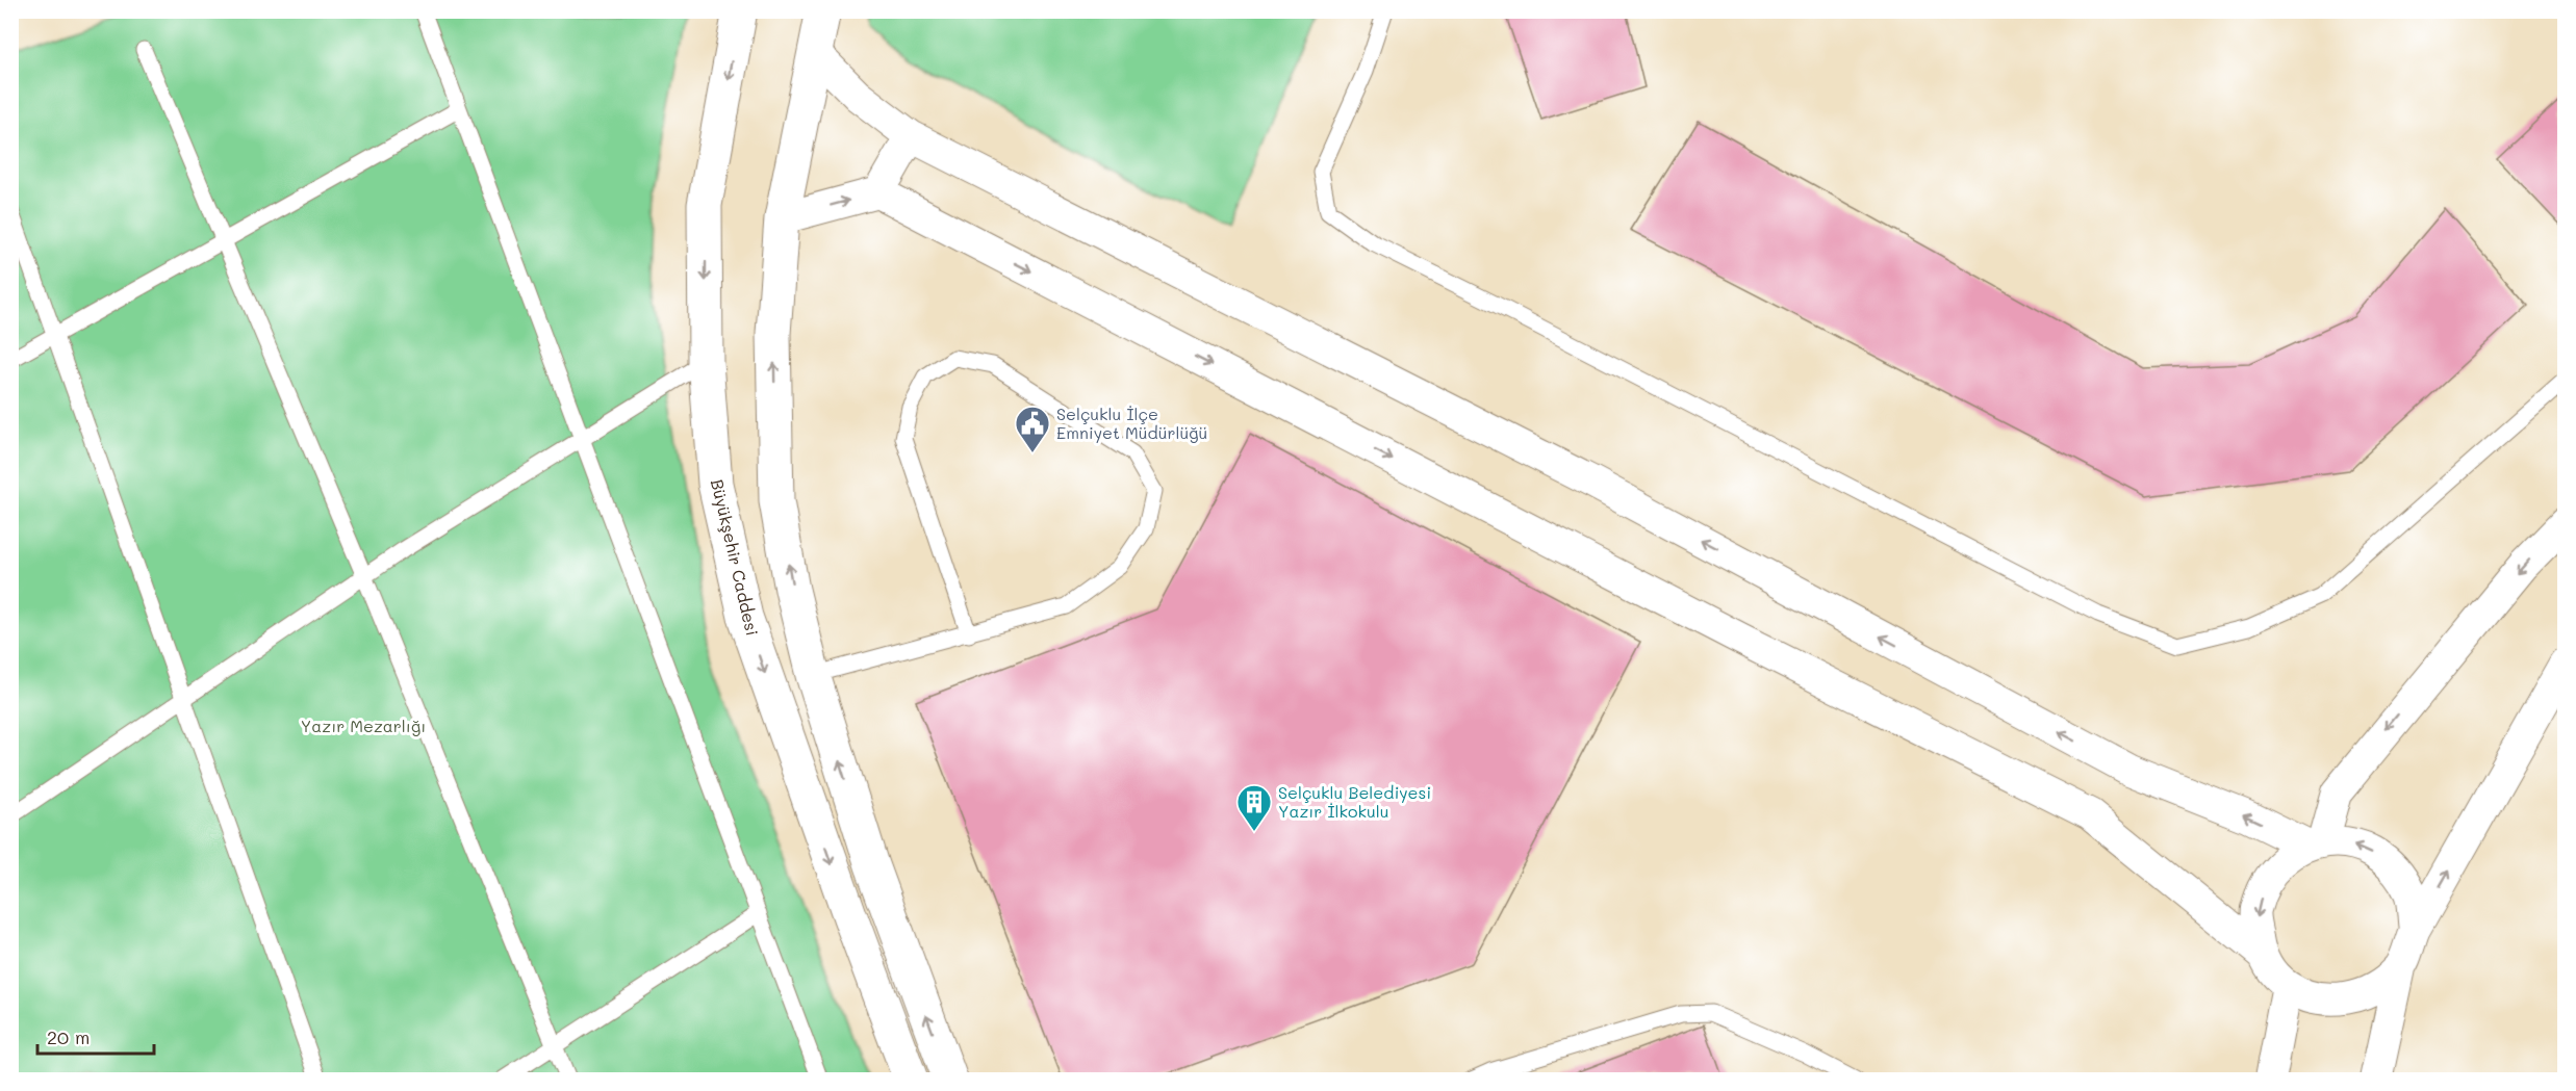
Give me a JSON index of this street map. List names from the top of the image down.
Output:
{
  "streets": {
    "street": ["Büyükşehir Caddesi"]
  },
  "parks": ["Yazır Mezarlığı"],
  "places": {
    "public building": ["Selçuklu İlçe Emniyet Müdürlüğü"],
    "building": ["Selçuklu Belediyesi Yazır İlkokulu"]
  },
  "scale_bar": "20 m"
}
